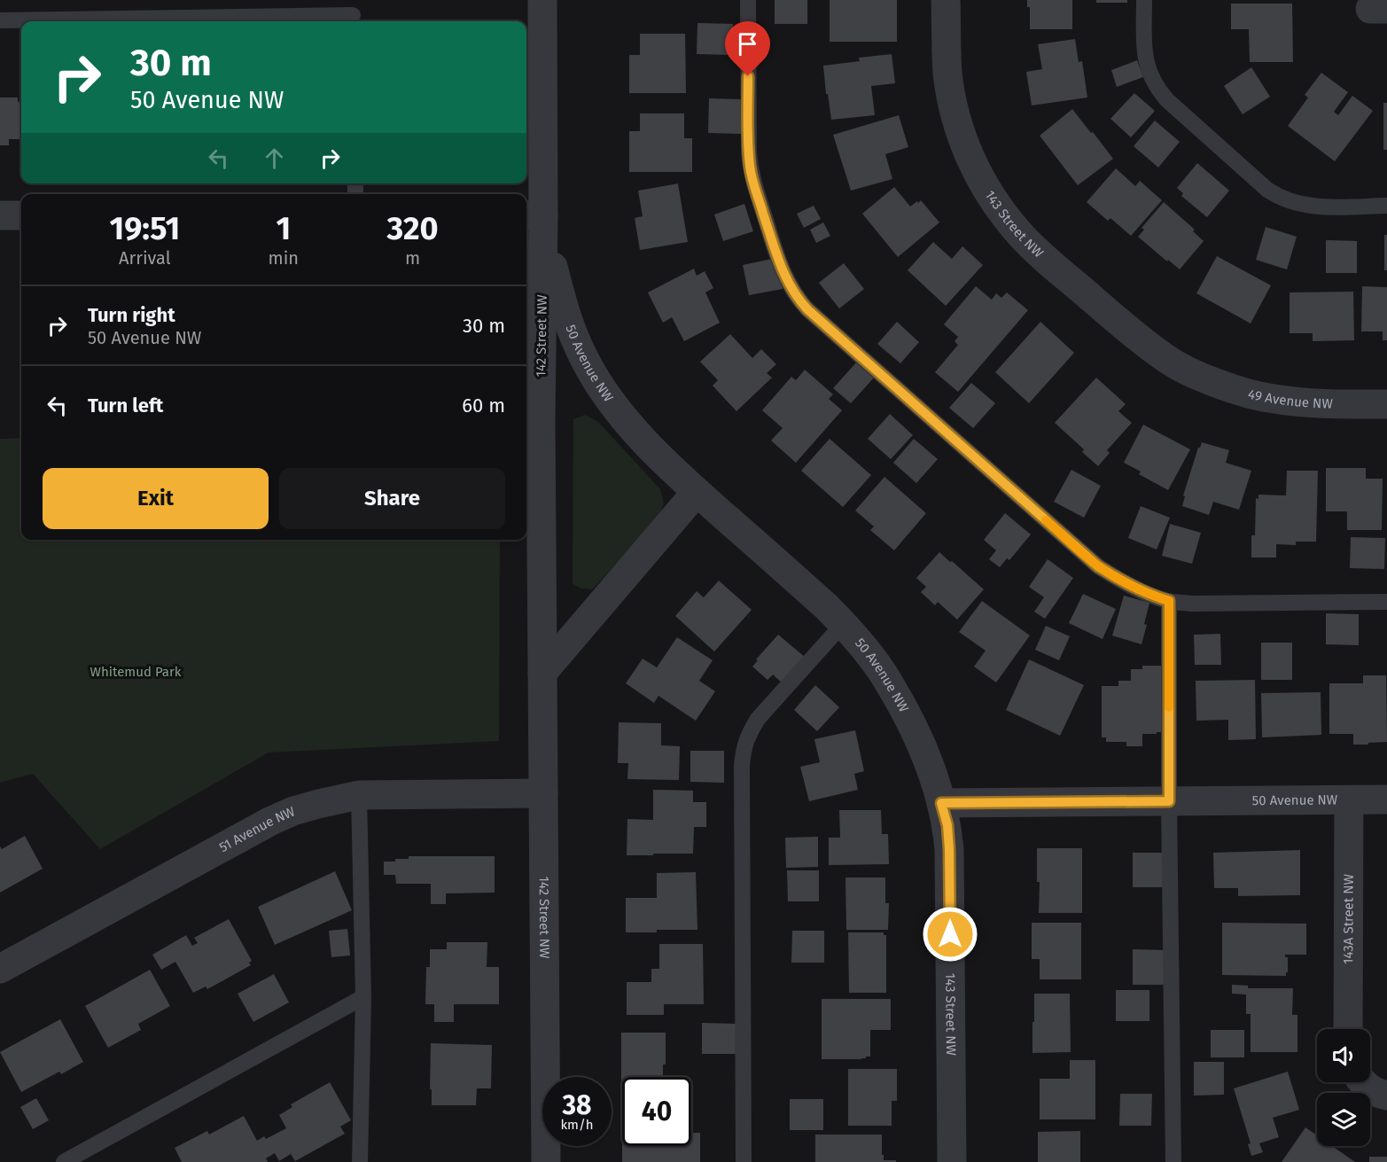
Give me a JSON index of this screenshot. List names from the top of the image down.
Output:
{
  "streets": {
    "street": [
      "143 Street NW",
      "142 Street NW",
      "50 Avenue NW",
      "49 Avenue NW",
      "51 Avenue NW",
      "143A Street NW"
    ]
  },
  "crossings": [
    ["143 Street NW", "50 Avenue NW"],
    ["143 Street NW", "49 Avenue NW"],
    ["142 Street NW", "50 Avenue NW"],
    ["142 Street NW", "51 Avenue NW"],
    ["50 Avenue NW", "143A Street NW"]
  ],
  "parks": ["Whitemud Park"],
  "page": {
    "turn": ["30 m", "50 Avenue NW"],
    "eta": [
      "19:51",
      "Arrival",
      "1",
      "min",
      "320",
      "m"
    ],
    "list": [
      {
        "name": "Turn right",
        "note": "50 Avenue NW",
        "value": "30 m"
      },
      {
        "name": "Turn left",
        "value": "60 m"
      }
    ],
    "buttons": ["Exit", "Share"],
    "speed": "38 km/h",
    "limit": "40"
  }
}
